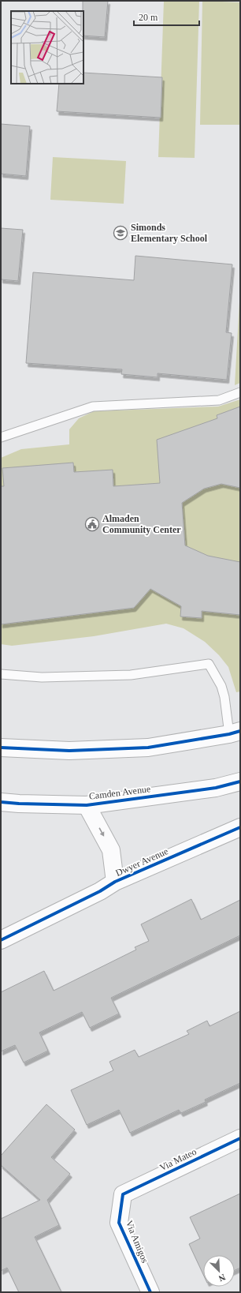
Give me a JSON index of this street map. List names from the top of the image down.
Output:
{
  "streets": {
    "street": [
      "Camden Avenue",
      "Dwyer Avenue",
      "Via Mateo",
      "Via Amigos"
    ]
  },
  "crossings": [
    ["Camden Avenue", "Dwyer Avenue"],
    ["Via Mateo", "Via Amigos"]
  ],
  "places": {
    "school or university": ["Simonds Elementary School"],
    "public building": ["Almaden Community Center"]
  },
  "scale_bar": "20 m",
  "north": "bottom right"
}
